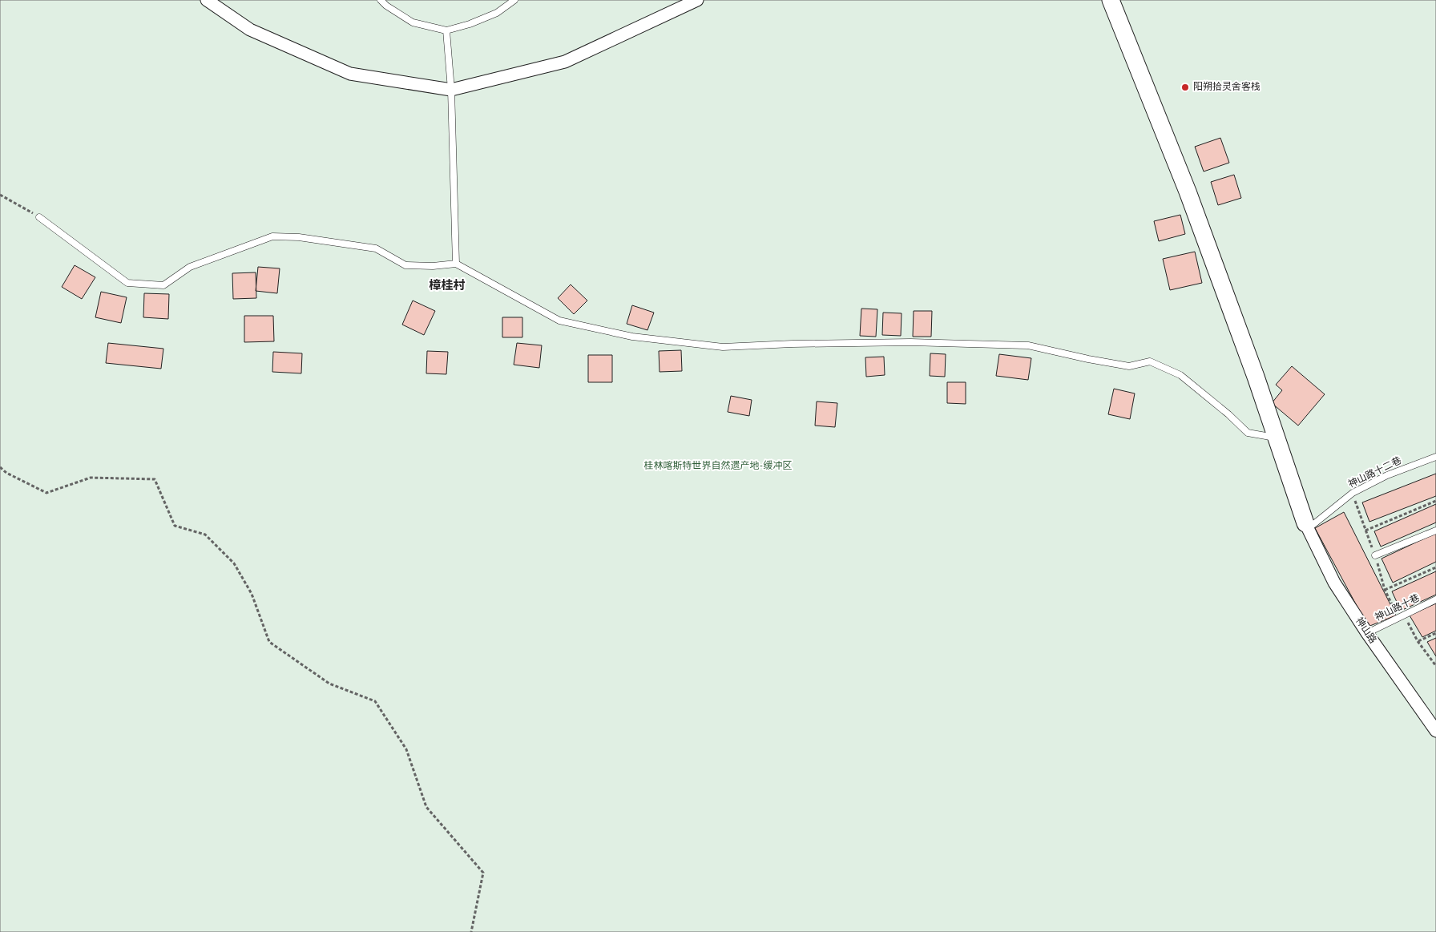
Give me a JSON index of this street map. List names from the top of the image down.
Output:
{
  "streets": {
    "street": ["神山路"],
    "lane": ["神山路十二巷", "神山路十巷"]
  },
  "crossings": [
    ["神山路十二巷", "神山路"],
    ["神山路十巷", "神山路"]
  ],
  "districts": ["樟桂村"],
  "parks": ["桂林喀斯特世界自然遗产地-缓冲区"],
  "places": ["阳朔拾灵舍客栈"]
}
